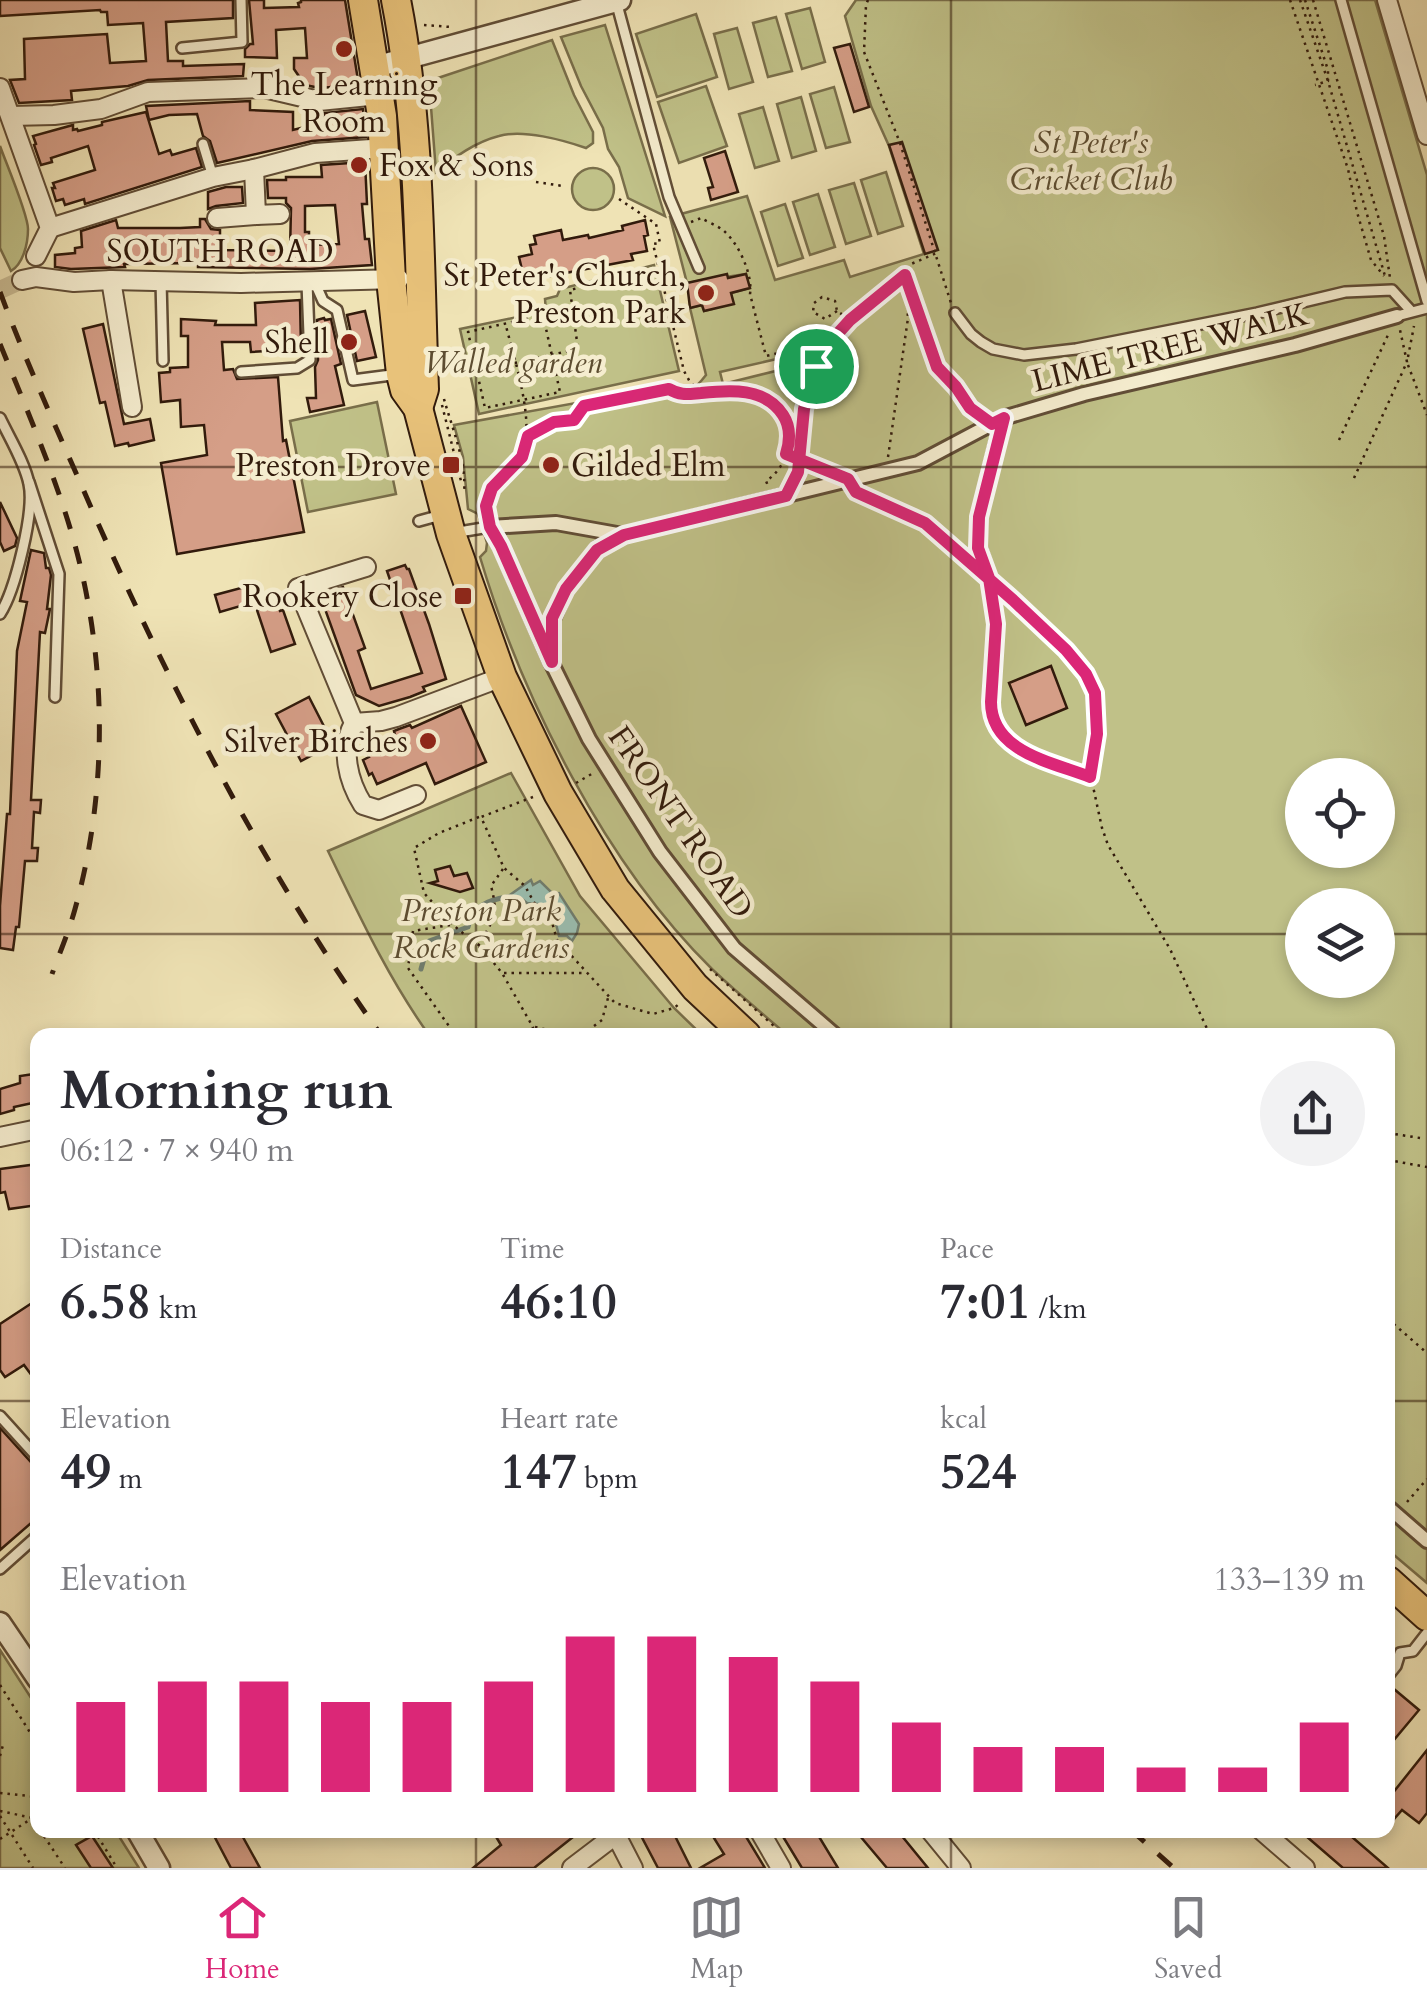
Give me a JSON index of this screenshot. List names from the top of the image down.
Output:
{
  "streets": {
    "street": ["SOUTH ROAD", "LIME TREE WALK", "FRONT ROAD"]
  },
  "crossings": [
    ["LIME TREE WALK", "FRONT ROAD"]
  ],
  "parks": ["St Peter's Cricket Club", "Walled garden", "Preston Park Rock Gardens"],
  "places": {
    "other": [
      "The Learning Room",
      "Fox & Sons",
      "St Peter's Church, Preston Park",
      "Shell",
      "Gilded Elm",
      "Silver Birches"
    ],
    "transit": ["Preston Drove", "Rookery Close"]
  },
  "page": {
    "heading": ["Morning run", "06:12 · 7 × 940 m"],
    "stats": [
      ["Distance", "6.58 km"],
      ["Time", "46:10"],
      ["Pace", "7:01 /km"],
      ["Elevation", "49 m"],
      ["Heart rate", "147 bpm"],
      ["kcal", "524"]
    ],
    "chart": ["Elevation", "133–139 m"],
    "tabs": ["Home", "Map", "Saved"]
  }
}
